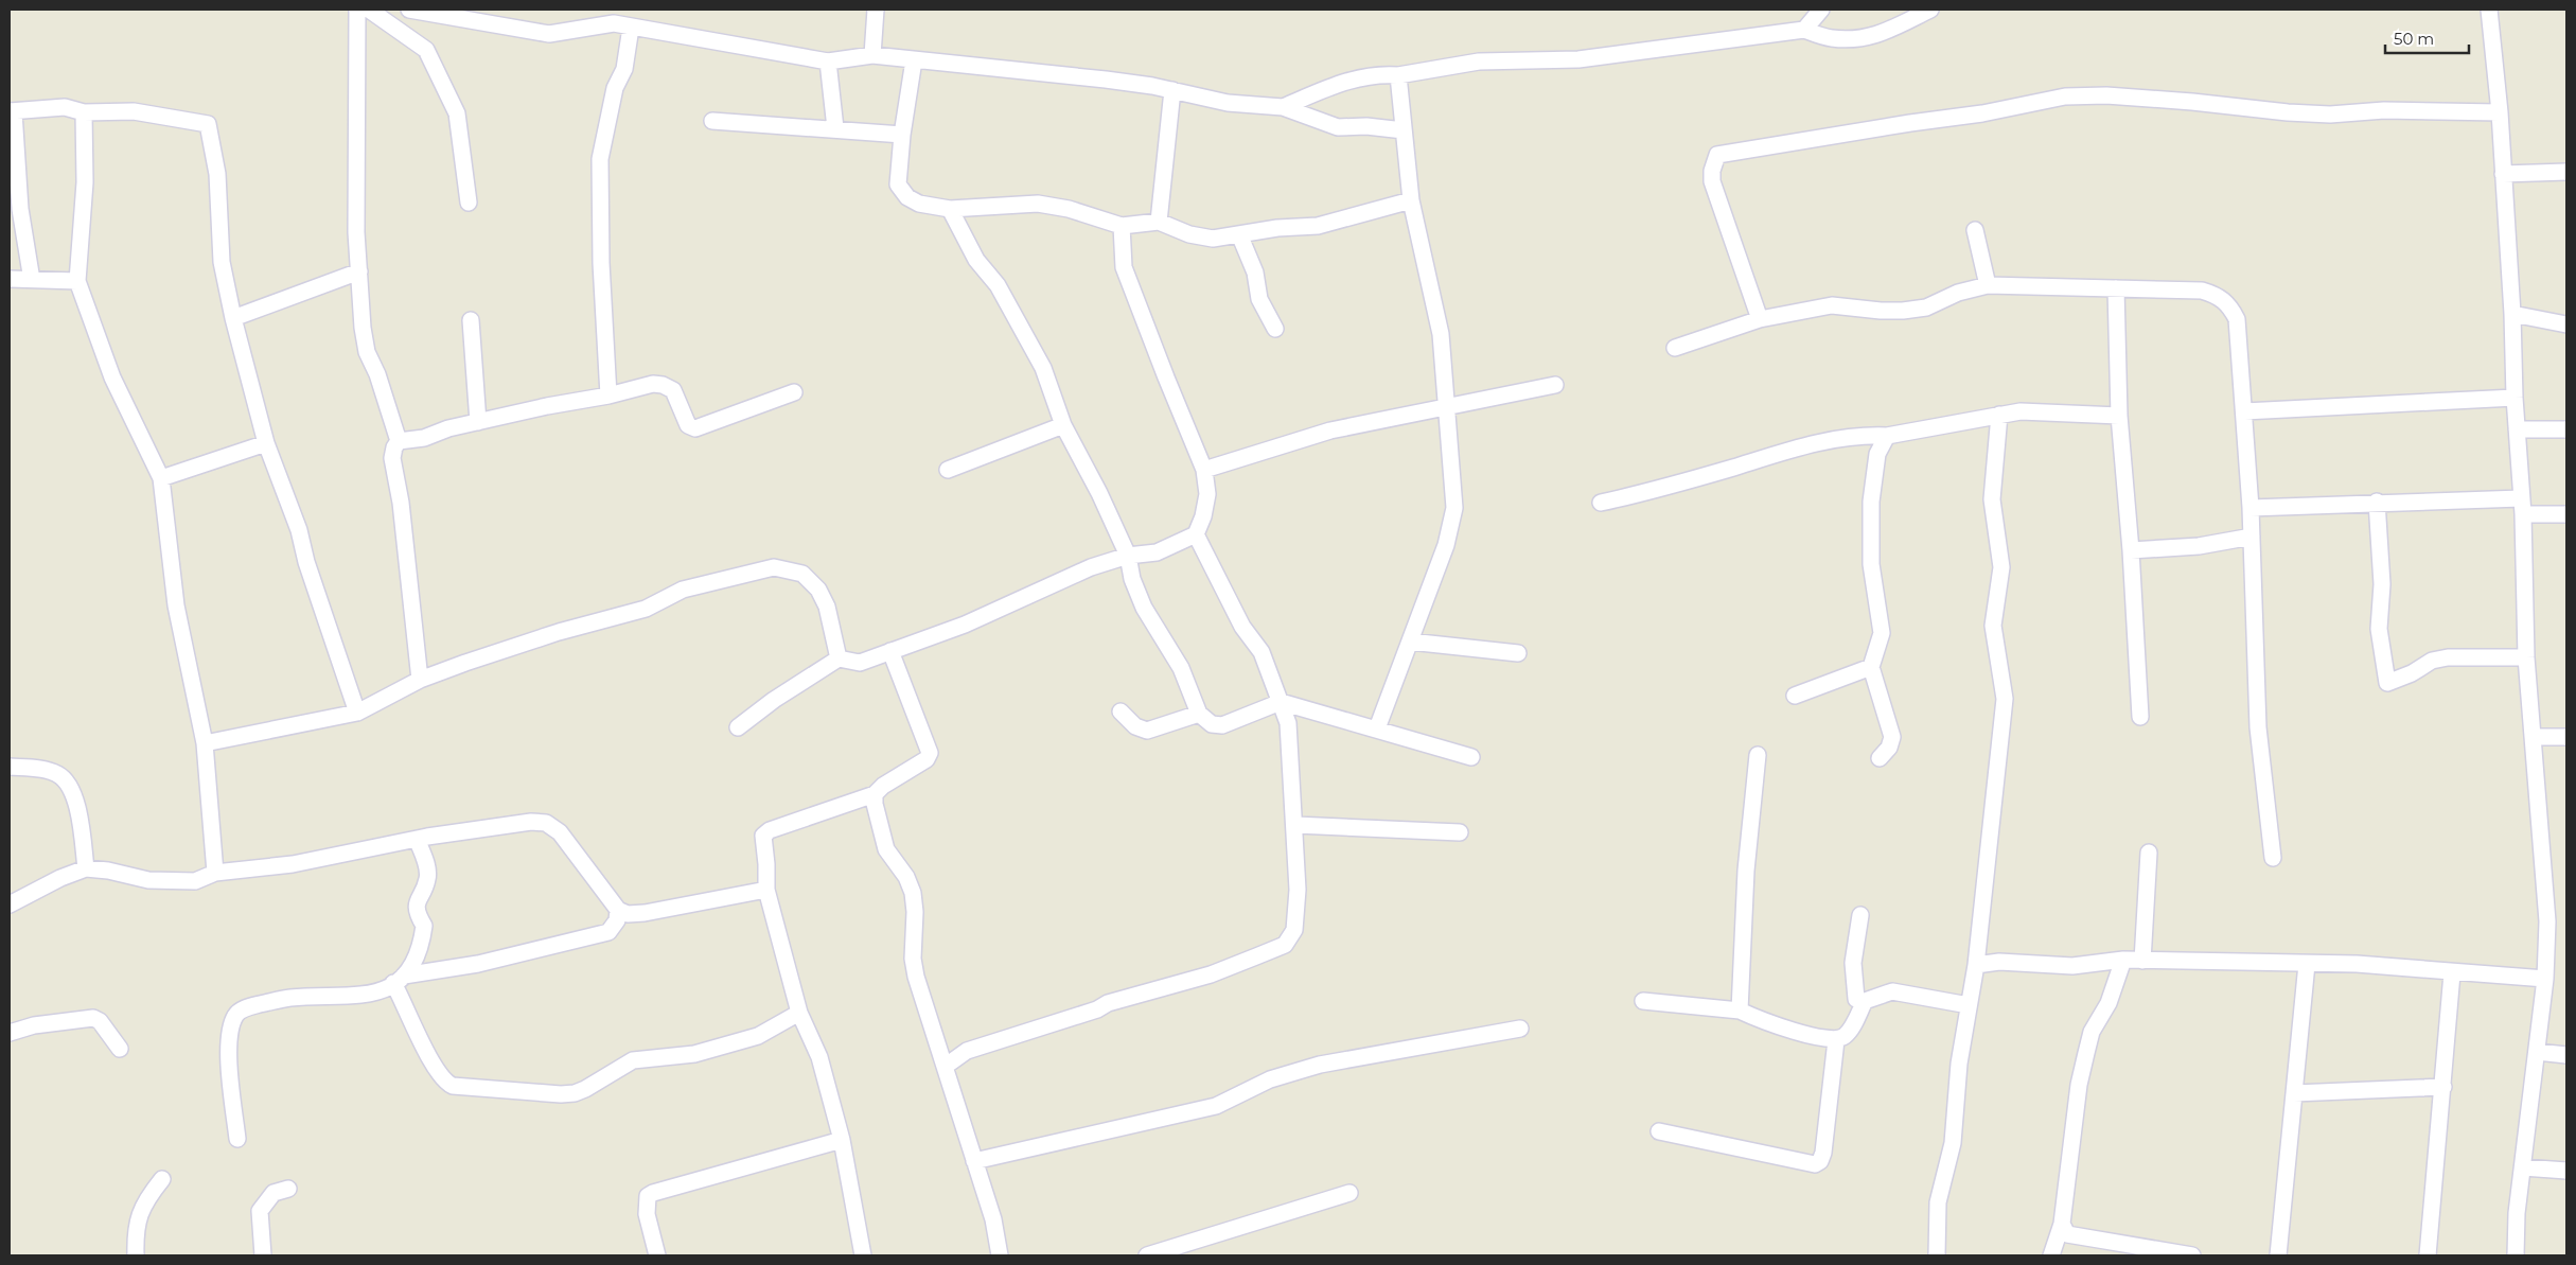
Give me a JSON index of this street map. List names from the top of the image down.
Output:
{
  "scale_bar": "50 m"
}
